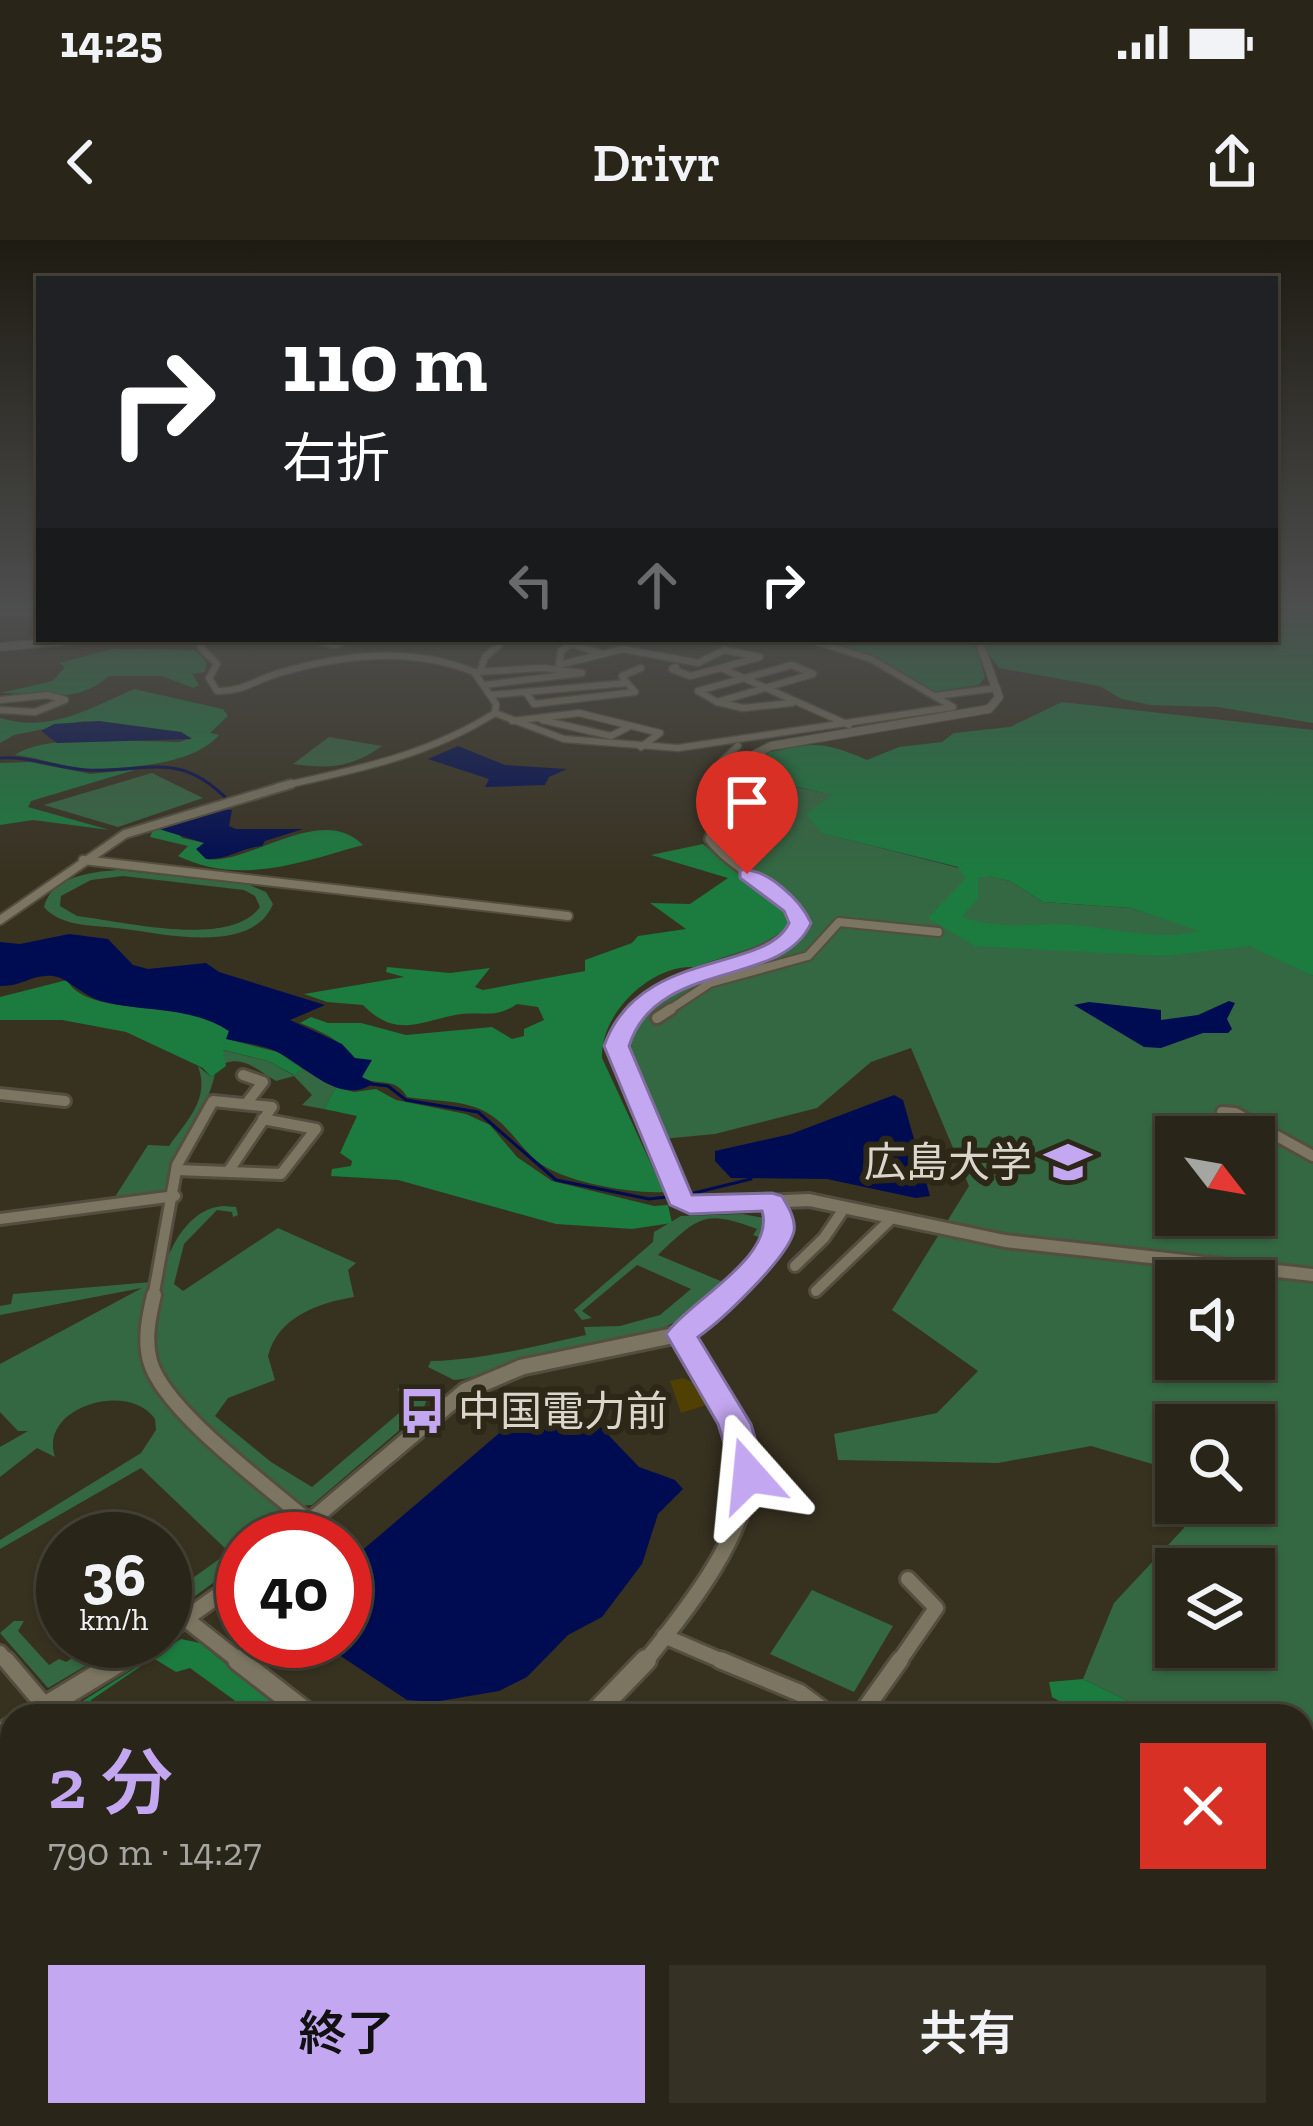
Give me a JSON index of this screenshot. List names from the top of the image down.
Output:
{
  "places": {
    "school or university": ["広島大学"],
    "bus stop": ["中国電力前"]
  },
  "north": "bottom right",
  "page": {
    "status": "14:25",
    "header": "Drivr",
    "turn": ["110 m", "右折"],
    "speed": "36 km/h",
    "limit": "40",
    "heading": ["2 分", "790 m · 14:27"],
    "buttons": ["終了", "共有"]
  }
}
